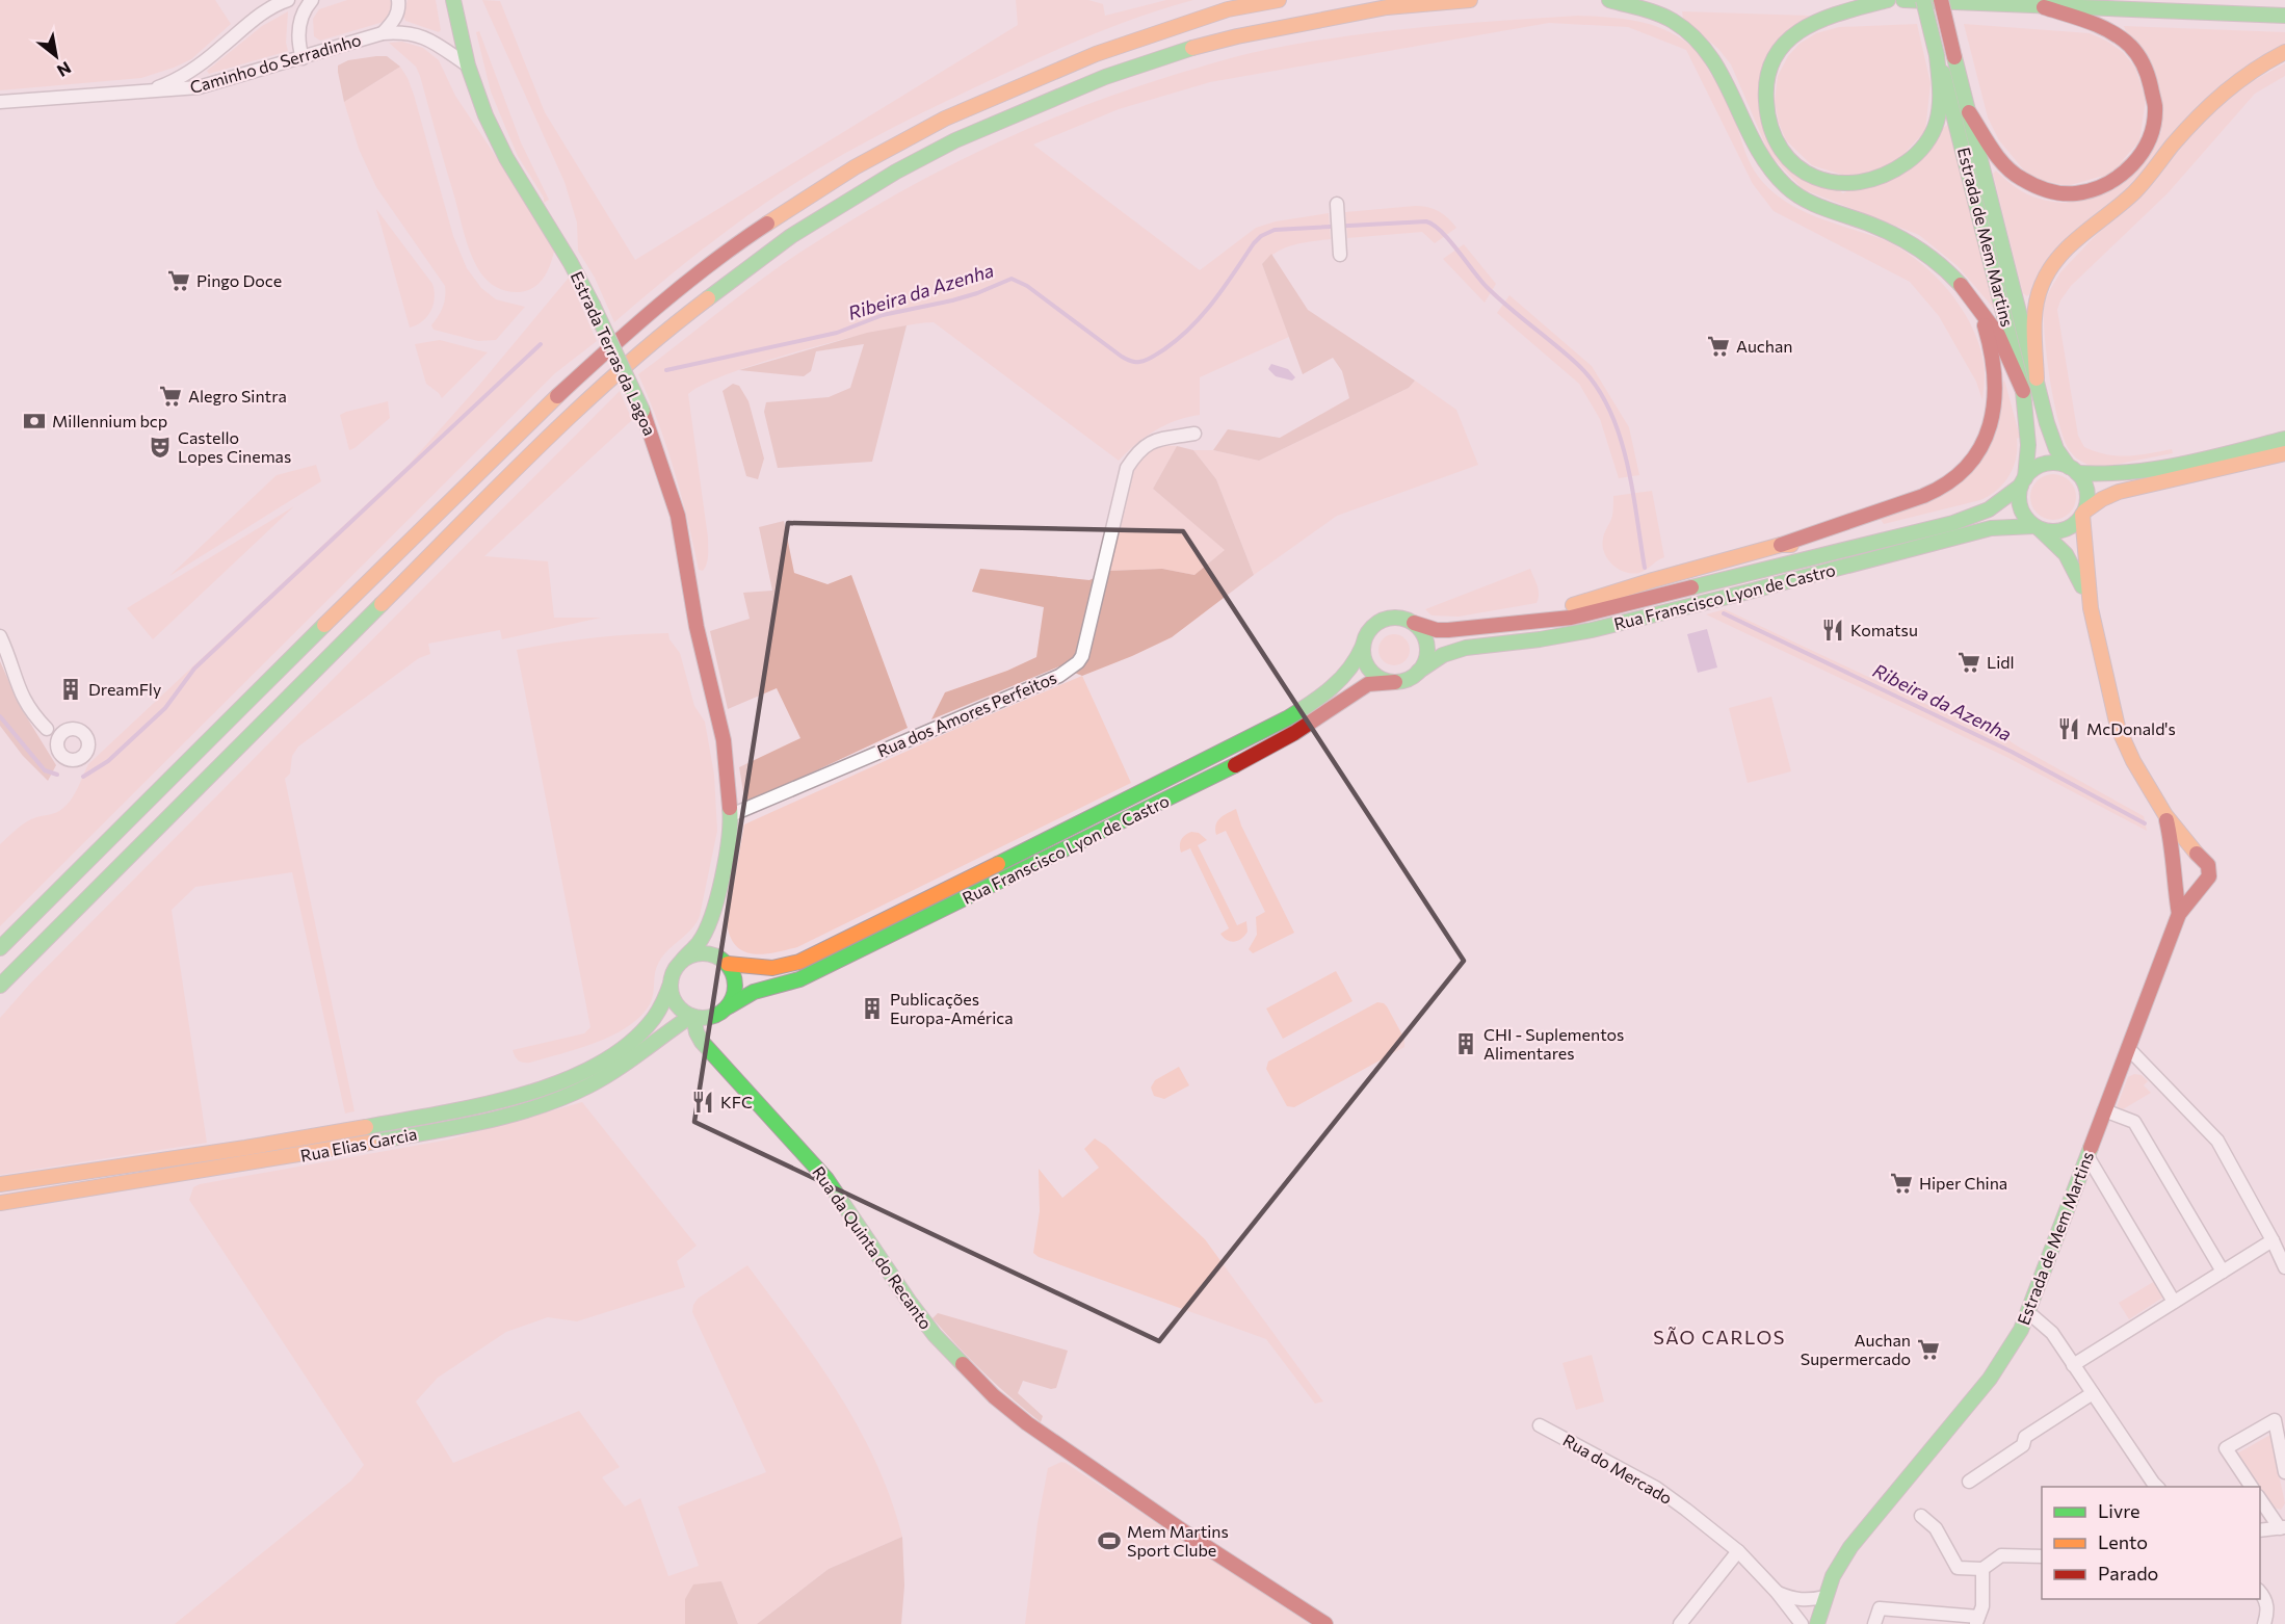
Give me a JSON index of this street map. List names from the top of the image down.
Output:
{
  "streets": {
    "main road": [
      "Estrada de Mem Martins",
      "Estrada Terras da Lagoa",
      "Rua Franscisco Lyon de Castro",
      "Rua Elias Garcia",
      "Rua da Quinta do Recanto"
    ],
    "street": ["Caminho do Serradinho", "Rua dos Amores Perfeitos", "Rua do Mercado"]
  },
  "crossings": [
    ["Caminho do Serradinho", "Estrada Terras da Lagoa"],
    ["Estrada de Mem Martins", "Rua Franscisco Lyon de Castro"],
    ["Estrada de Mem Martins", "Rua do Mercado"],
    ["Estrada Terras da Lagoa", "Rua Franscisco Lyon de Castro"],
    ["Estrada Terras da Lagoa", "Rua dos Amores Perfeitos"],
    ["Estrada Terras da Lagoa", "Rua Elias Garcia"],
    ["Estrada Terras da Lagoa", "Rua da Quinta do Recanto"],
    ["Rua Franscisco Lyon de Castro", "Rua Elias Garcia"],
    ["Rua Franscisco Lyon de Castro", "Rua da Quinta do Recanto"],
    ["Rua Elias Garcia", "Rua da Quinta do Recanto"]
  ],
  "districts": ["SÃO CARLOS"],
  "water": ["Ribeira da Azenha"],
  "places": {
    "supermarket": [
      "Pingo Doce",
      "Auchan",
      "Alegro Sintra",
      "Lidl",
      "Hiper China",
      "Auchan Supermercado"
    ],
    "bank": ["Millennium bcp"],
    "theatre": ["Castello Lopes Cinemas"],
    "restaurant": ["Komatsu", "McDonald's", "KFC"],
    "building": ["DreamFly", "Publicações Europa-América", "CHI - Suplementos Alimentares"],
    "sports": ["Mem Martins Sport Clube"]
  },
  "legend": ["Livre", "Lento", "Parado"],
  "north": "bottom right"
}
